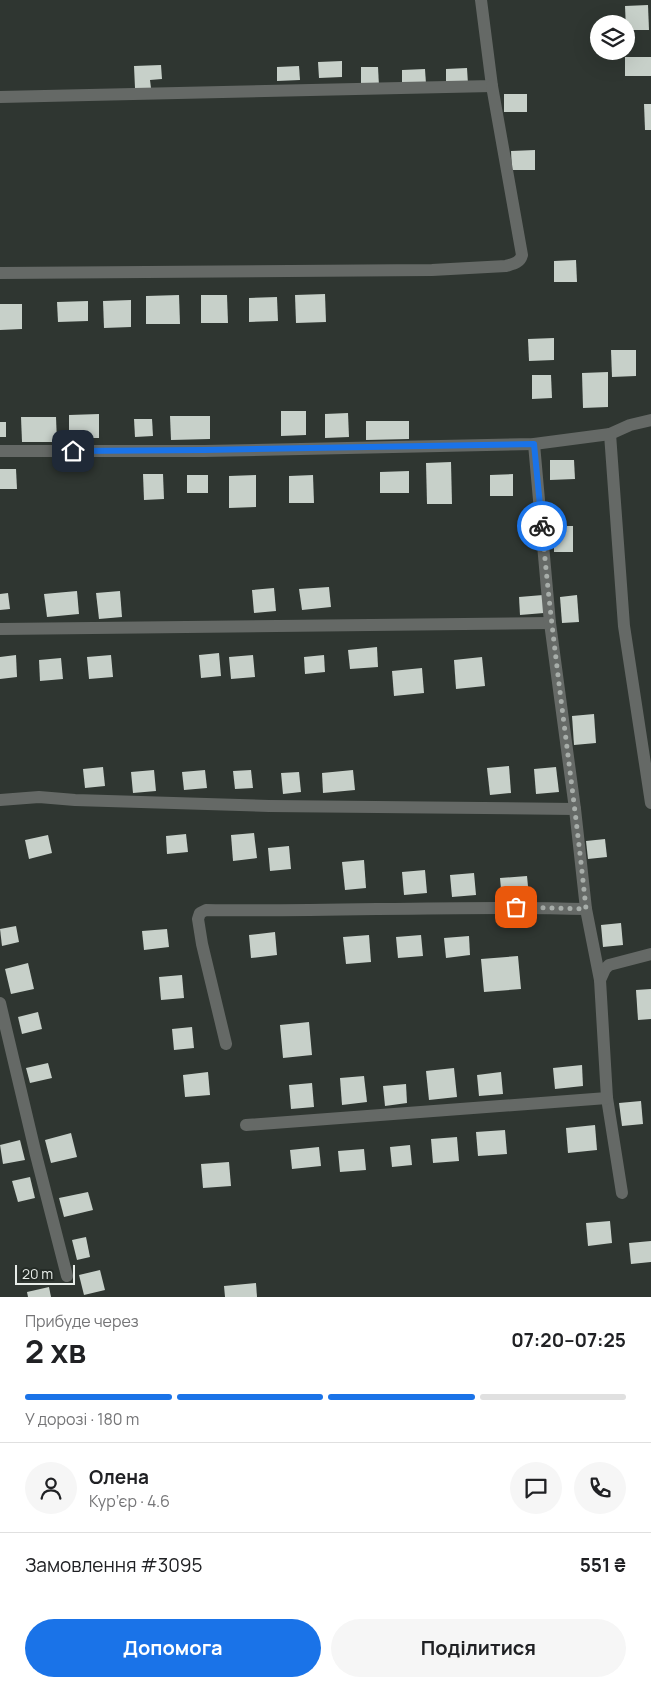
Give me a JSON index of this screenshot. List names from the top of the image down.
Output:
{
  "scale_bar": "20 m",
  "page": {
    "scale": "20 m",
    "heading": ["2 хв", "Прибуде через", "07:20–07:25"],
    "panel": [
      "Олена",
      "Кур’єр · 4.6",
      "Замовлення #3095",
      "551 ₴"
    ],
    "bar": "У дорозі · 180 m",
    "buttons": ["Допомога", "Поділитися"]
  }
}
